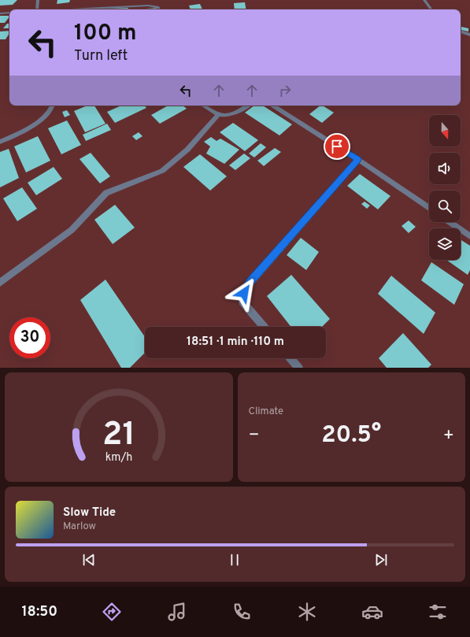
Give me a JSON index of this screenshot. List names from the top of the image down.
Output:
{
  "north": "bottom",
  "page": {
    "turn": ["100 m", "Turn left"],
    "limit": "30",
    "trip": "18:51 · 1 min · 110 m",
    "tile": "Climate",
    "heat": ["−", "20.5°", "+"],
    "song": ["Slow Tide", "Marlow"],
    "tabs": "18:50",
    "gauge": ["21", "km/h"]
  }
}
